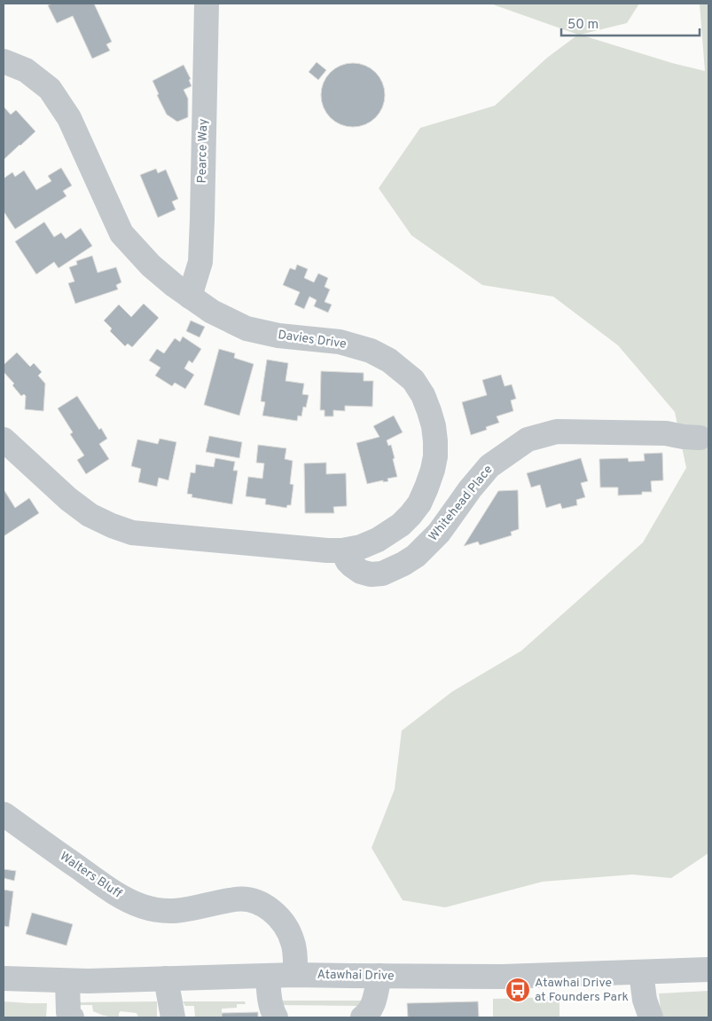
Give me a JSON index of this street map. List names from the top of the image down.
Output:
{
  "streets": {
    "street": [
      "Pearce Way",
      "Davies Drive",
      "Whitehead Place",
      "Walters Bluff",
      "Atawhai Drive"
    ]
  },
  "crossings": [
    ["Pearce Way", "Davies Drive"],
    ["Davies Drive", "Whitehead Place"],
    ["Walters Bluff", "Atawhai Drive"]
  ],
  "places": {
    "bus stop": ["Atawhai Drive at Founders Park"]
  },
  "scale_bar": "50 m"
}
